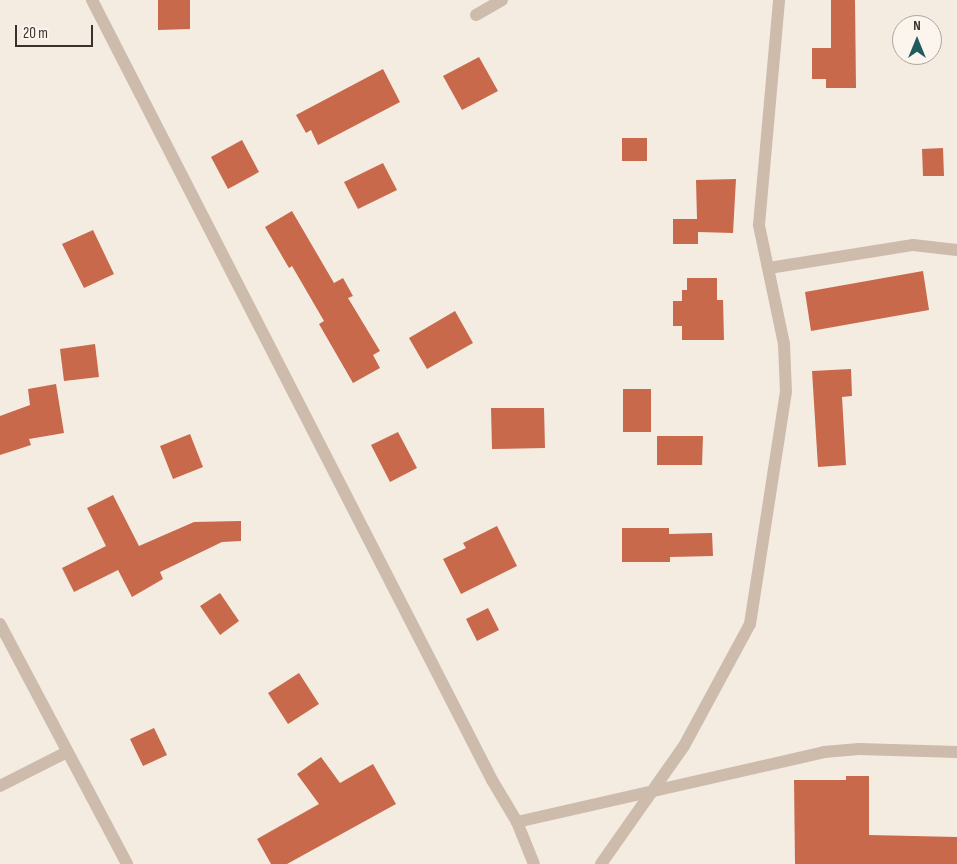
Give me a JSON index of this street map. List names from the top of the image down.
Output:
{
  "scale_bar": "20 m",
  "north": "top"
}
